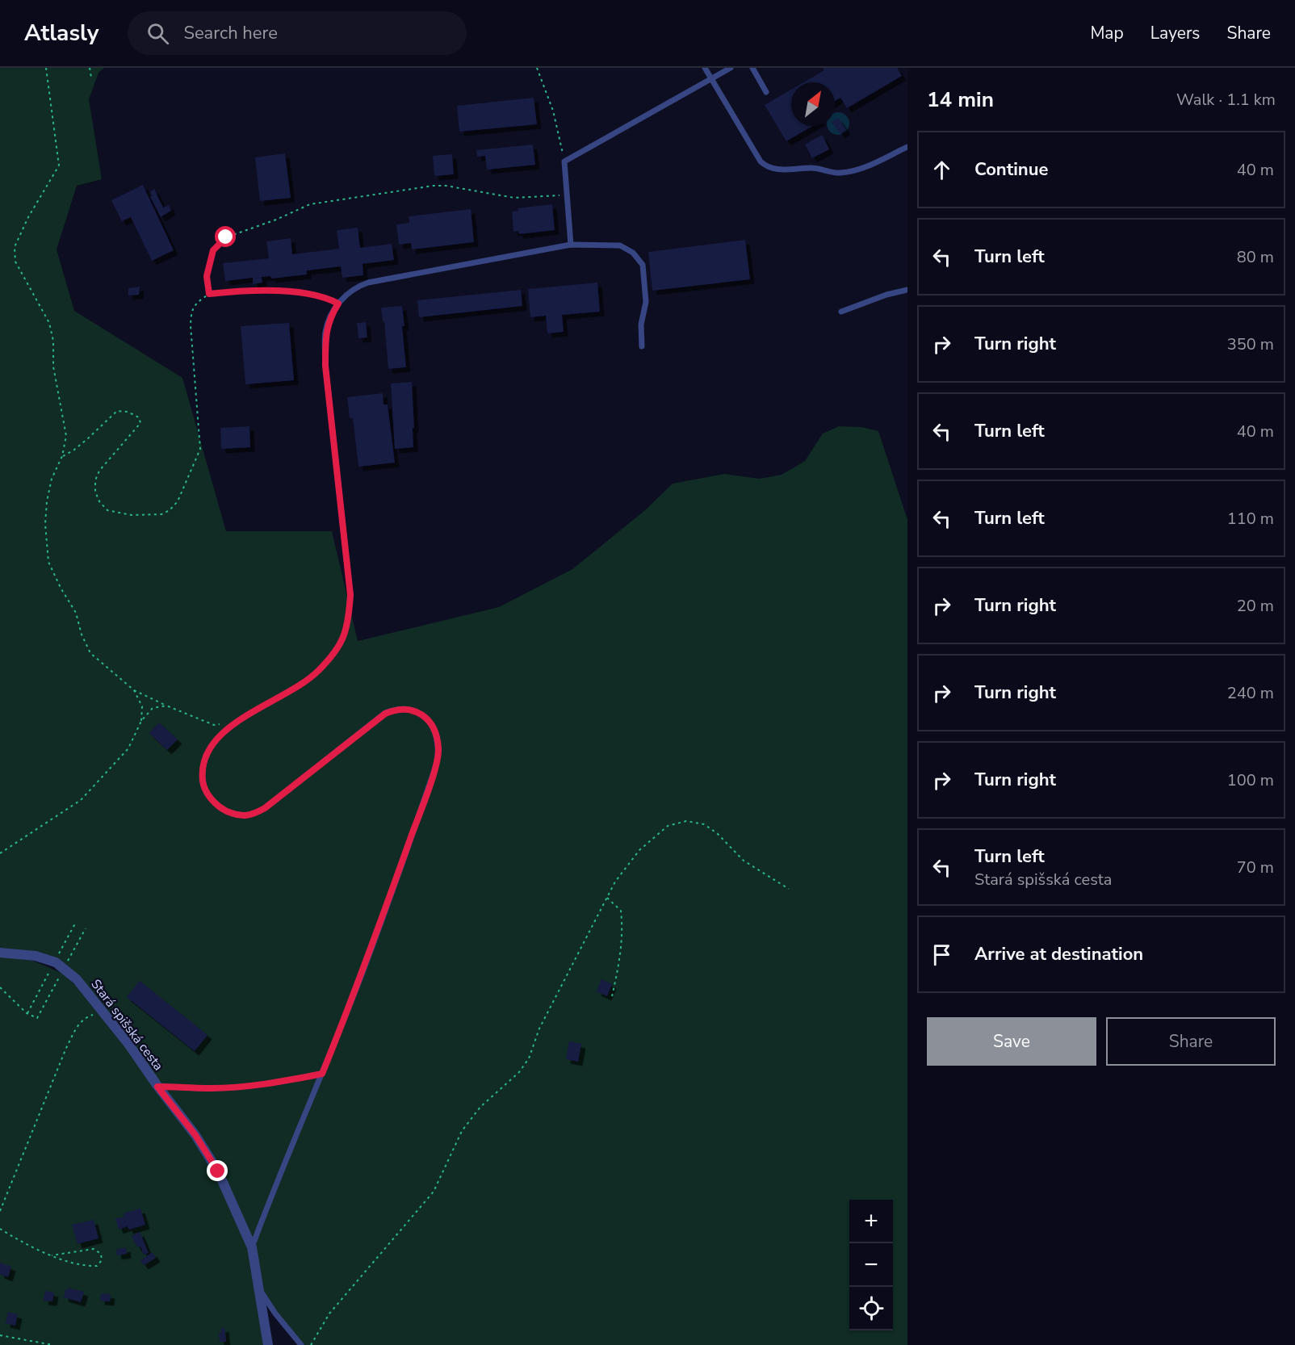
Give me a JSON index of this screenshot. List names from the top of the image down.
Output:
{
  "streets": {
    "street": ["Stará spišská cesta"]
  },
  "north": "top right",
  "page": {
    "header": "Atlasly",
    "search": "Search here",
    "nav": ["Map", "Layers", "Share"],
    "heading": ["14 min", "Walk · 1.1 km"],
    "list": [
      ["Continue", "40 m"],
      ["Turn left", "80 m"],
      ["Turn right", "350 m"],
      ["Turn left", "40 m"],
      ["Turn left", "110 m"],
      ["Turn right", "20 m"],
      ["Turn right", "240 m"],
      ["Turn right", "100 m"],
      ["Turn left", "Stará spišská cesta", "70 m"],
      "Arrive at destination"
    ],
    "buttons": ["Save", "Share"],
    "map_buttons": ["+", "−"]
  }
}
